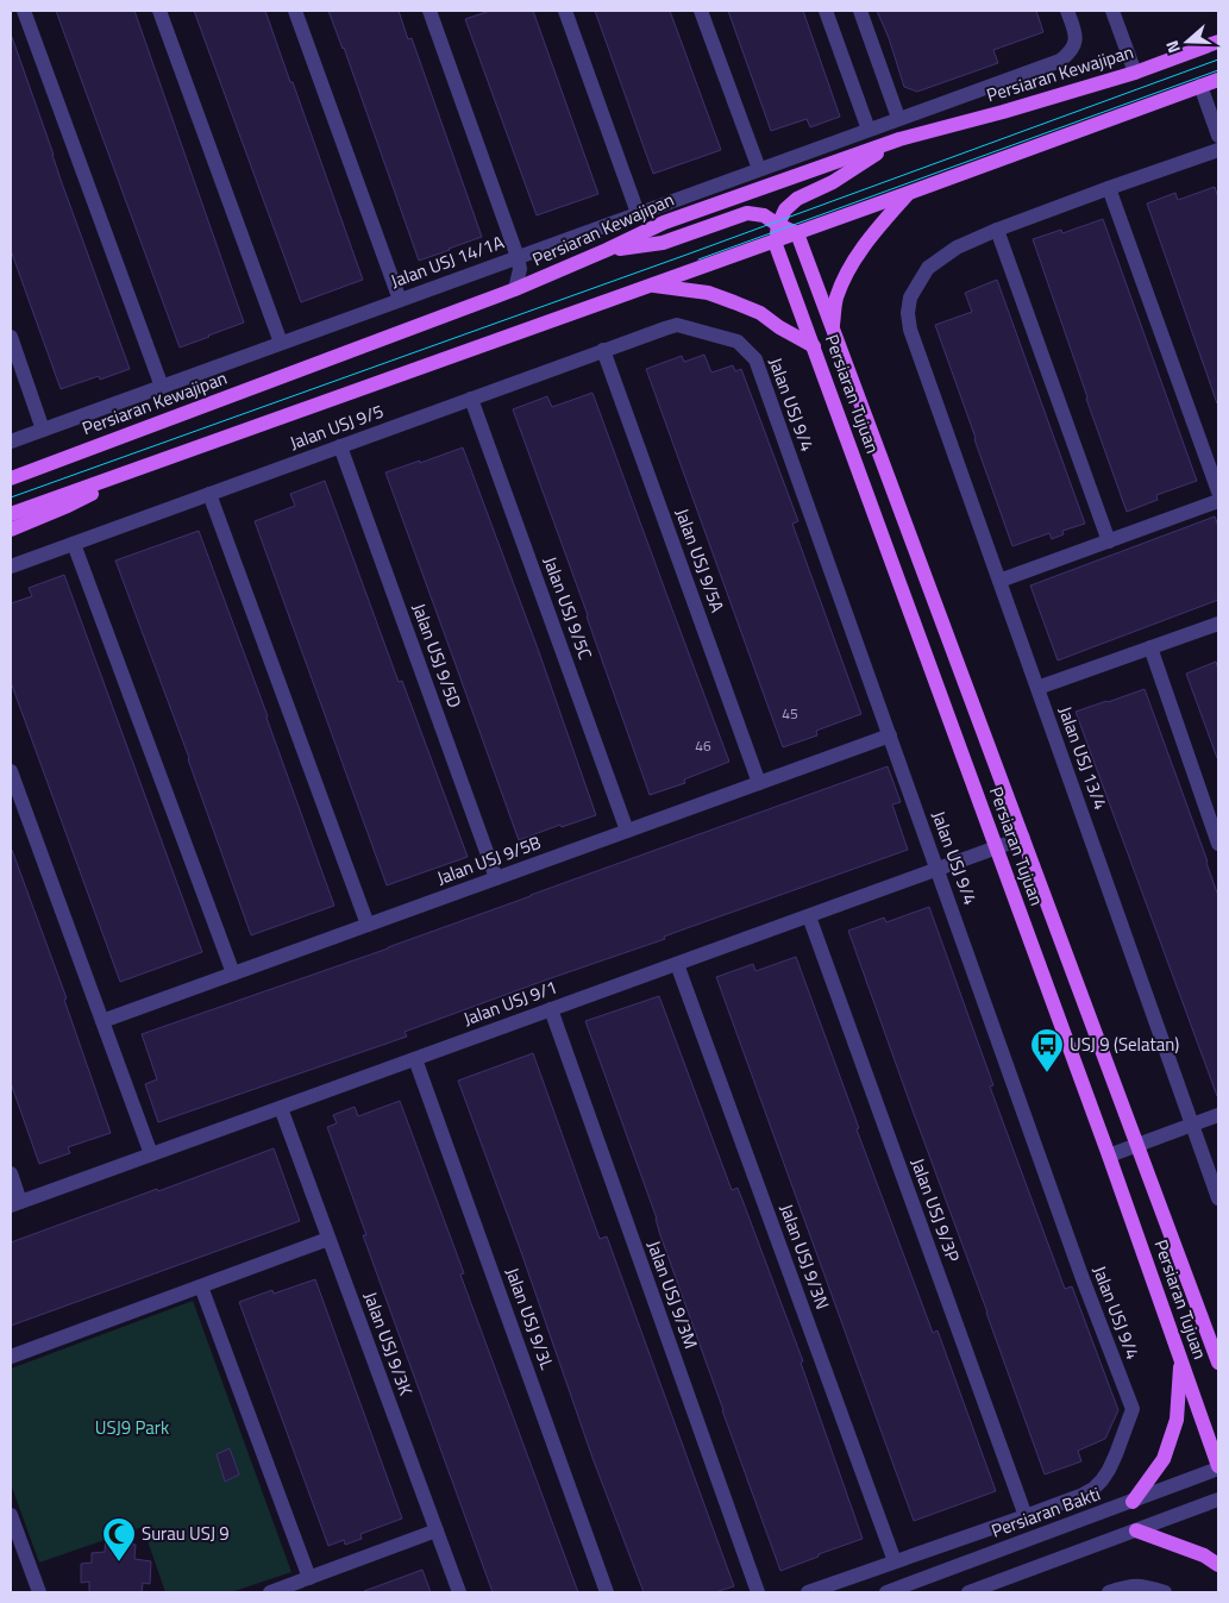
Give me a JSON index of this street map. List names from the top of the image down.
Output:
{
  "streets": {
    "main road": ["Persiaran Kewajipan", "Persiaran Tujuan"],
    "street": [
      "Jalan USJ 14/1A",
      "Jalan USJ 9/4",
      "Jalan USJ 9/5",
      "Jalan USJ 9/5A",
      "Jalan USJ 9/5C",
      "Jalan USJ 9/5D",
      "Jalan USJ 13/4",
      "Jalan USJ 9/5B",
      "Jalan USJ 9/1",
      "Jalan USJ 9/3P",
      "Jalan USJ 9/3N",
      "Jalan USJ 9/3M",
      "Jalan USJ 9/3L",
      "Jalan USJ 9/3K",
      "Persiaran Bakti"
    ]
  },
  "crossings": [
    ["Persiaran Tujuan", "Jalan USJ 9/1"],
    ["Persiaran Tujuan", "Persiaran Bakti"],
    ["Jalan USJ 9/4", "Jalan USJ 9/5"],
    ["Jalan USJ 9/4", "Jalan USJ 9/5B"],
    ["Jalan USJ 9/4", "Jalan USJ 9/1"],
    ["Jalan USJ 9/4", "Jalan USJ 9/3P"],
    ["Jalan USJ 9/4", "Jalan USJ 9/3N"],
    ["Jalan USJ 9/5", "Jalan USJ 9/5A"],
    ["Jalan USJ 9/5", "Jalan USJ 9/5C"],
    ["Jalan USJ 9/5", "Jalan USJ 9/5D"],
    ["Jalan USJ 9/5A", "Jalan USJ 9/5B"],
    ["Jalan USJ 9/5C", "Jalan USJ 9/5B"],
    ["Jalan USJ 9/5D", "Jalan USJ 9/5B"],
    ["Jalan USJ 9/1", "Jalan USJ 9/3P"],
    ["Jalan USJ 9/1", "Jalan USJ 9/3N"],
    ["Jalan USJ 9/1", "Jalan USJ 9/3M"],
    ["Jalan USJ 9/1", "Jalan USJ 9/3L"],
    ["Jalan USJ 9/1", "Jalan USJ 9/3K"]
  ],
  "parks": ["USJ9 Park"],
  "places": {
    "bus stop": ["USJ 9 (Selatan)"],
    "mosque": ["Surau USJ 9"]
  },
  "house_numbers": ["45", "46"],
  "north": "left"
}
